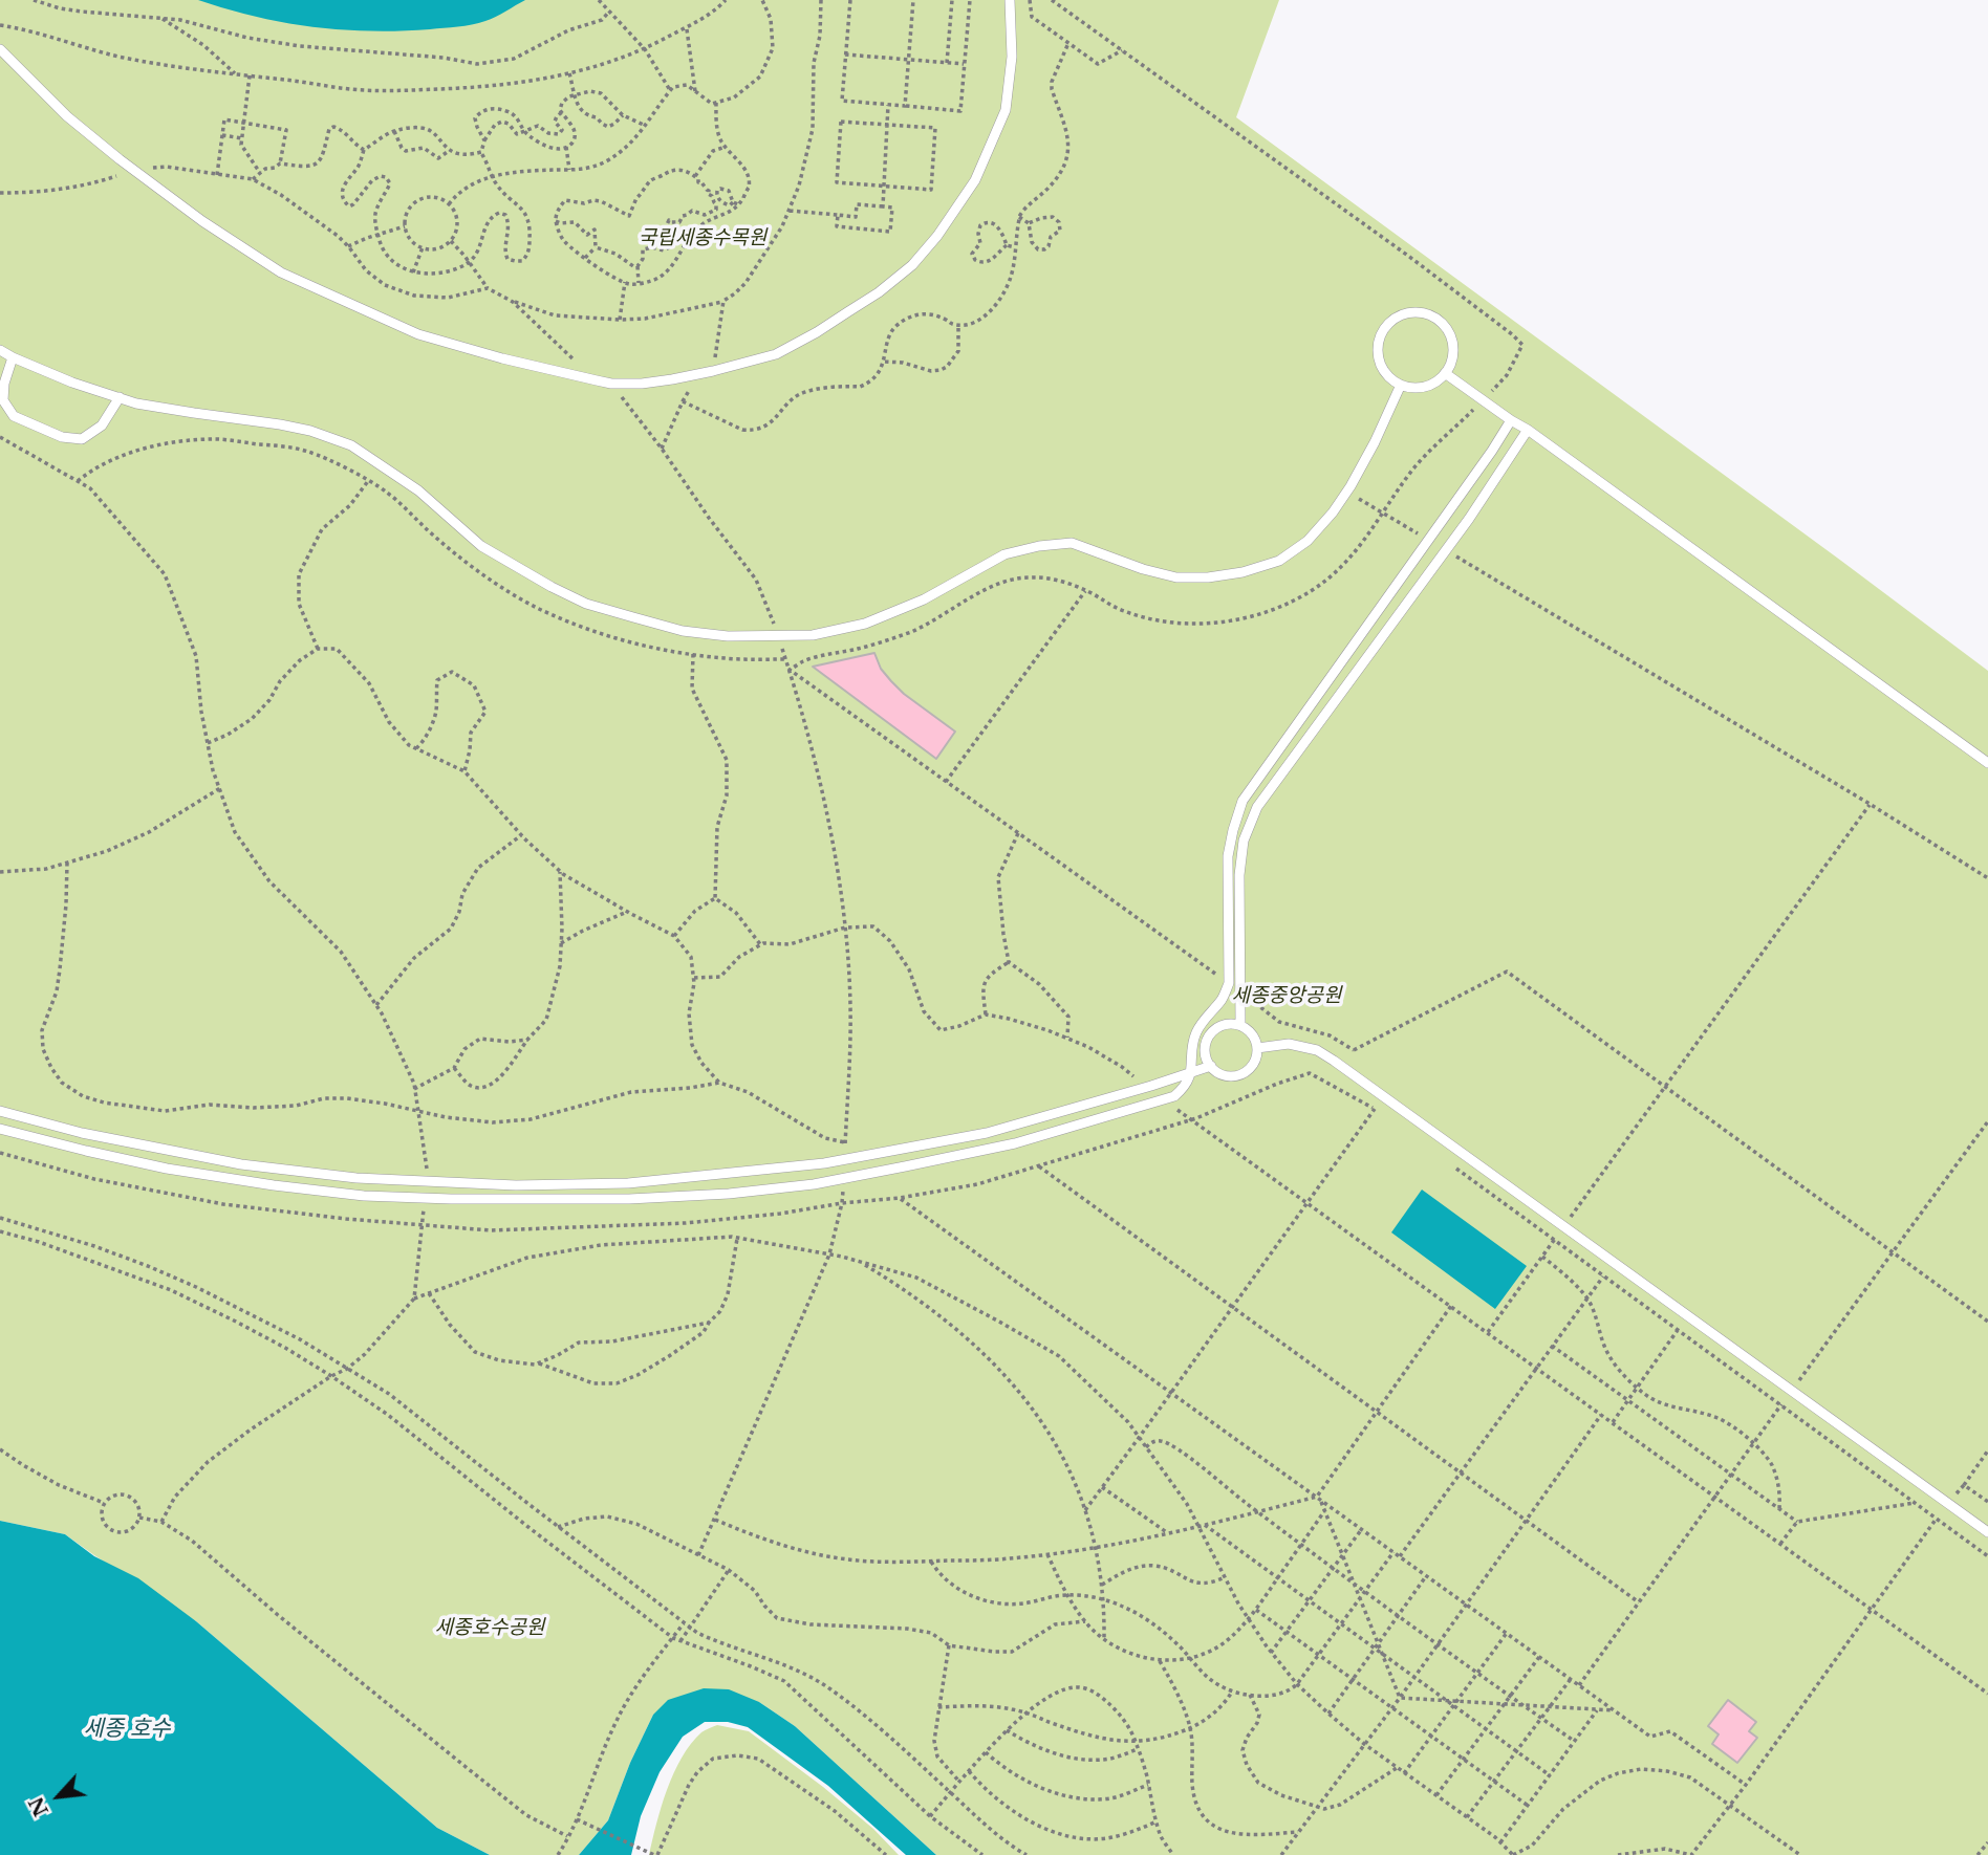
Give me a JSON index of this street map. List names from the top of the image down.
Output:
{
  "water": ["세종 호수"],
  "parks": ["국립세종수목원", "세종중앙공원", "세종호수공원"],
  "north": "bottom left"
}
